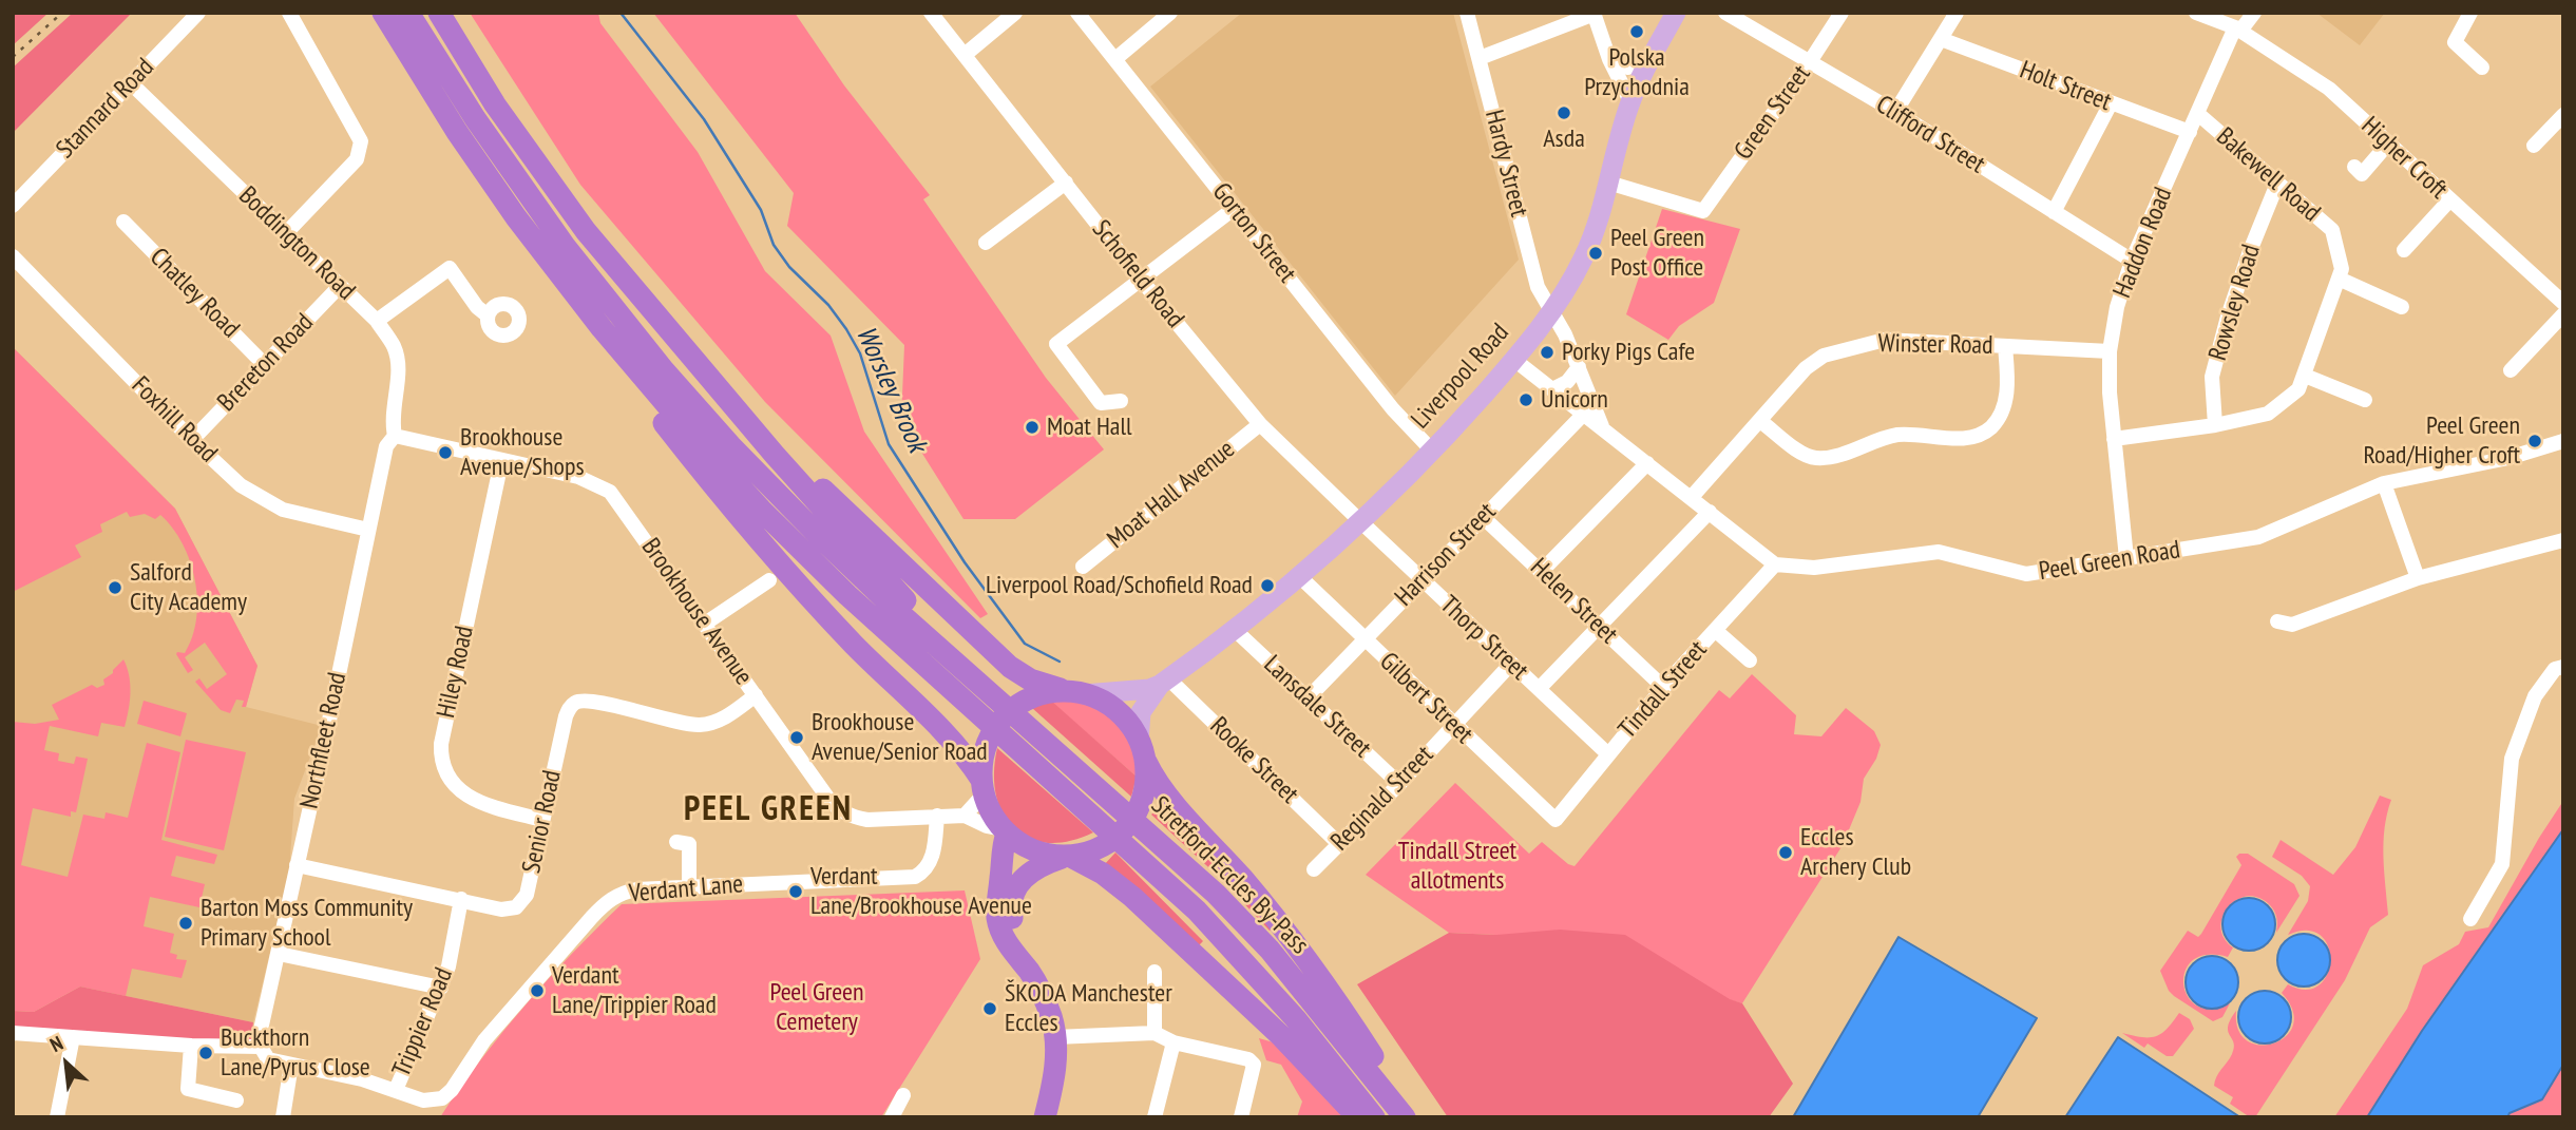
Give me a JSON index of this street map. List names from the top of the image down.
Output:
{
  "streets": {
    "highway": ["Stretford-Eccles By-Pass"],
    "main road": ["Liverpool Road"],
    "street": [
      "Holt Street",
      "Stannard Road",
      "Green Street",
      "Clifford Street",
      "Higher Croft",
      "Hardy Street",
      "Bakewell Road",
      "Gorton Street",
      "Haddon Road",
      "Boddington Road",
      "Schofield Road",
      "Chatley Road",
      "Rowsley Road",
      "Winster Road",
      "Brereton Road",
      "Foxhill Road",
      "Moat Hall Avenue",
      "Harrison Street",
      "Peel Green Road",
      "Helen Street",
      "Brookhouse Avenue",
      "Thorp Street",
      "Hiley Road",
      "Tindall Street",
      "Gilbert Street",
      "Lansdale Street",
      "Northfleet Road",
      "Rooke Street",
      "Reginald Street",
      "Senior Road",
      "Verdant Lane",
      "Trippier Road"
    ]
  },
  "crossings": [
    ["Holt Street", "Haddon Road"],
    ["Stannard Road", "Boddington Road"],
    ["Green Street", "Clifford Street"],
    ["Green Street", "Liverpool Road"],
    ["Clifford Street", "Haddon Road"],
    ["Higher Croft", "Haddon Road"],
    ["Hardy Street", "Liverpool Road"],
    ["Bakewell Road", "Haddon Road"],
    ["Bakewell Road", "Rowsley Road"],
    ["Gorton Street", "Liverpool Road"],
    ["Haddon Road", "Winster Road"],
    ["Haddon Road", "Peel Green Road"],
    ["Boddington Road", "Brereton Road"],
    ["Boddington Road", "Brookhouse Avenue"],
    ["Boddington Road", "Northfleet Road"],
    ["Schofield Road", "Liverpool Road"],
    ["Schofield Road", "Moat Hall Avenue"],
    ["Schofield Road", "Thorp Street"],
    ["Chatley Road", "Brereton Road"],
    ["Brereton Road", "Foxhill Road"],
    ["Liverpool Road", "Brookhouse Avenue"],
    ["Liverpool Road", "Thorp Street"],
    ["Liverpool Road", "Gilbert Street"],
    ["Liverpool Road", "Lansdale Street"],
    ["Liverpool Road", "Rooke Street"],
    ["Foxhill Road", "Northfleet Road"],
    ["Harrison Street", "Helen Street"],
    ["Harrison Street", "Thorp Street"],
    ["Harrison Street", "Gilbert Street"],
    ["Harrison Street", "Lansdale Street"],
    ["Peel Green Road", "Tindall Street"],
    ["Helen Street", "Tindall Street"],
    ["Brookhouse Avenue", "Hiley Road"],
    ["Brookhouse Avenue", "Northfleet Road"],
    ["Brookhouse Avenue", "Senior Road"],
    ["Brookhouse Avenue", "Verdant Lane"],
    ["Thorp Street", "Tindall Street"],
    ["Thorp Street", "Reginald Street"],
    ["Hiley Road", "Senior Road"],
    ["Tindall Street", "Gilbert Street"],
    ["Gilbert Street", "Reginald Street"],
    ["Lansdale Street", "Reginald Street"],
    ["Northfleet Road", "Senior Road"],
    ["Northfleet Road", "Trippier Road"],
    ["Rooke Street", "Reginald Street"],
    ["Senior Road", "Trippier Road"],
    ["Verdant Lane", "Trippier Road"]
  ],
  "districts": ["PEEL GREEN"],
  "water": ["Worsley Brook"],
  "parks": ["Tindall Street allotments", "Peel Green Cemetery"],
  "places": [
    "Polska Przychodnia",
    "Asda",
    "Peel Green Post Office",
    "Porky Pigs Cafe",
    "Unicorn",
    "Moat Hall",
    "Peel Green Road/Higher Croft",
    "Brookhouse Avenue/Shops",
    "Liverpool Road/Schofield Road",
    "Salford City Academy",
    "Brookhouse Avenue/Senior Road",
    "Eccles Archery Club",
    "Verdant Lane/Brookhouse Avenue",
    "Barton Moss Community Primary School",
    "Verdant Lane/Trippier Road",
    "ŠKODA Manchester Eccles",
    "Buckthorn Lane/Pyrus Close"
  ],
  "north": "top left"
}
